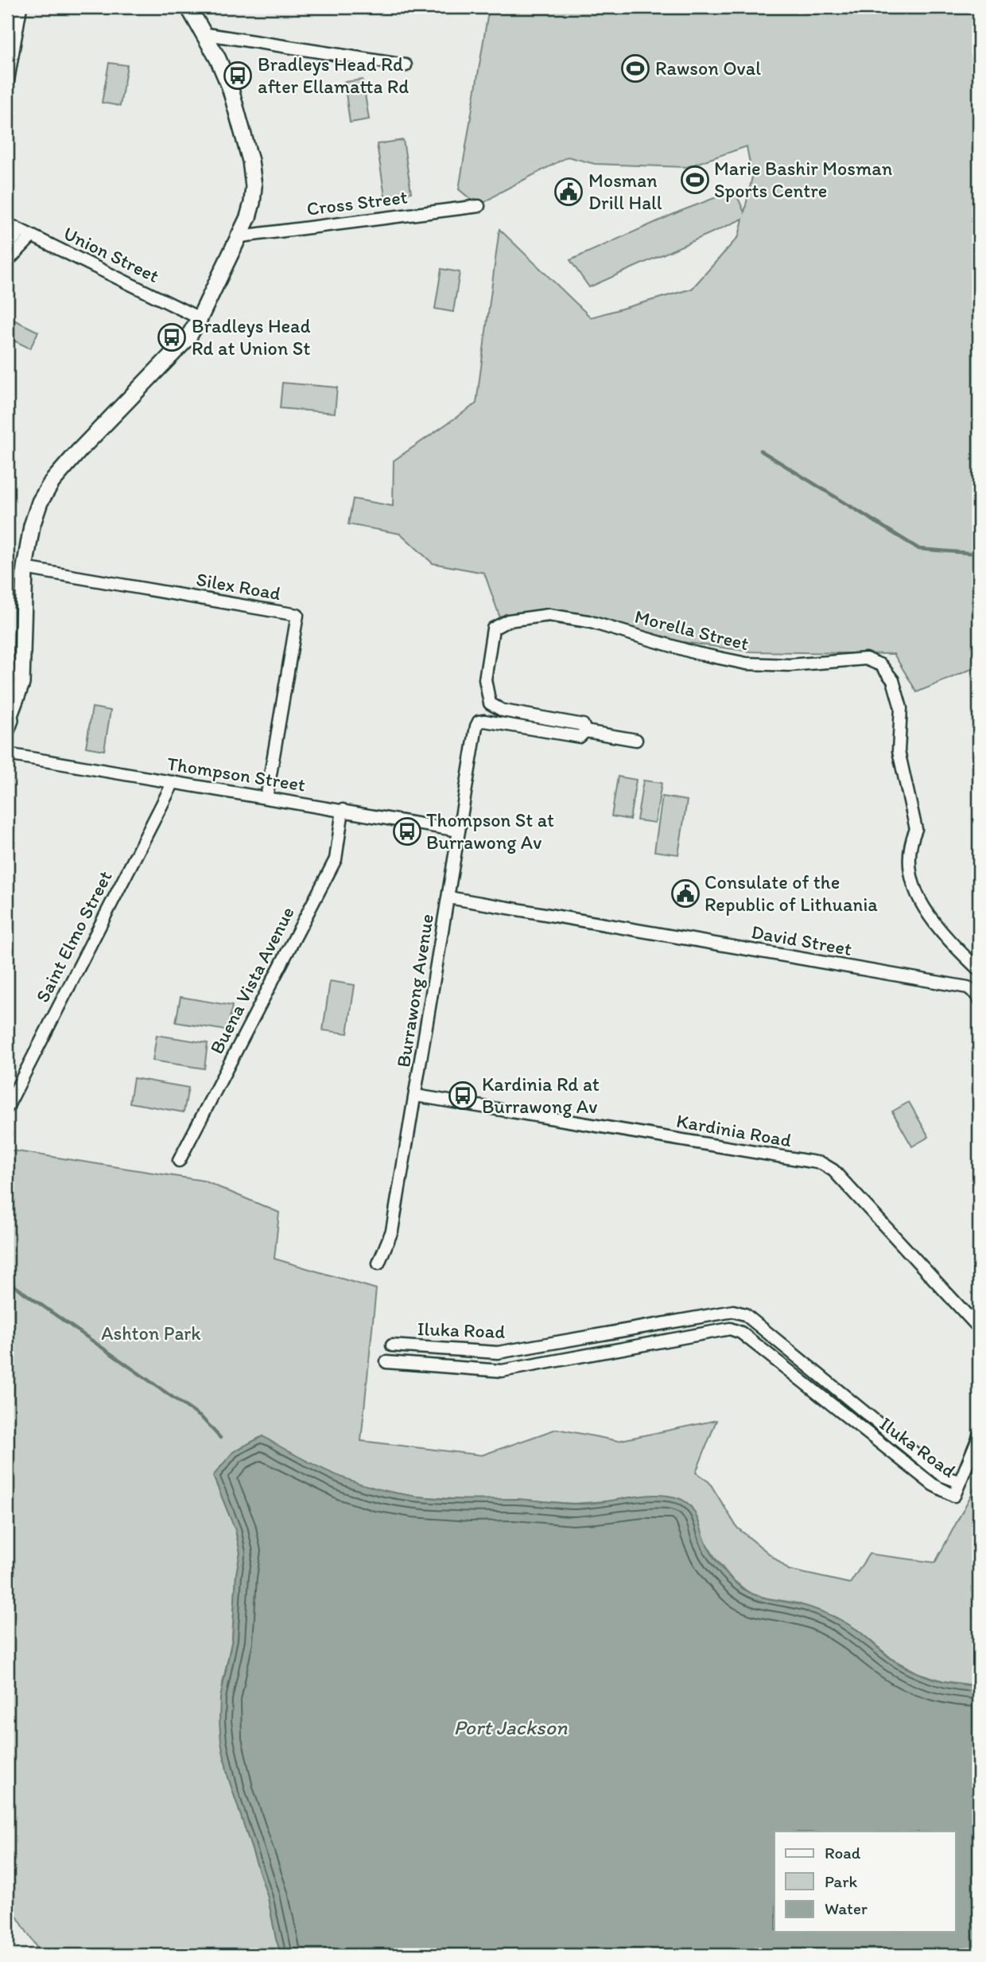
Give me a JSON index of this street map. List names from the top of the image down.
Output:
{
  "streets": {
    "street": [
      "Cross Street",
      "Union Street",
      "Silex Road",
      "Morella Street",
      "Thompson Street",
      "Saint Elmo Street",
      "David Street",
      "Buena Vista Avenue",
      "Burrawong Avenue",
      "Kardinia Road",
      "Iluka Road"
    ]
  },
  "crossings": [
    ["Silex Road", "Thompson Street"],
    ["Morella Street", "Burrawong Avenue"],
    ["Thompson Street", "Saint Elmo Street"],
    ["Thompson Street", "Buena Vista Avenue"],
    ["Thompson Street", "Burrawong Avenue"],
    ["David Street", "Burrawong Avenue"],
    ["Burrawong Avenue", "Kardinia Road"]
  ],
  "water": ["Port Jackson"],
  "parks": ["Ashton Park"],
  "places": {
    "sports": ["Rawson Oval", "Marie Bashir Mosman Sports Centre"],
    "bus stop": [
      "Bradleys Head Rd after Ellamatta Rd",
      "Bradleys Head Rd at Union St",
      "Thompson St at Burrawong Av",
      "Kardinia Rd at Burrawong Av"
    ],
    "public building": ["Mosman Drill Hall", "Consulate of the Republic of Lithuania"]
  },
  "legend": ["Road", "Park", "Water"]
}
